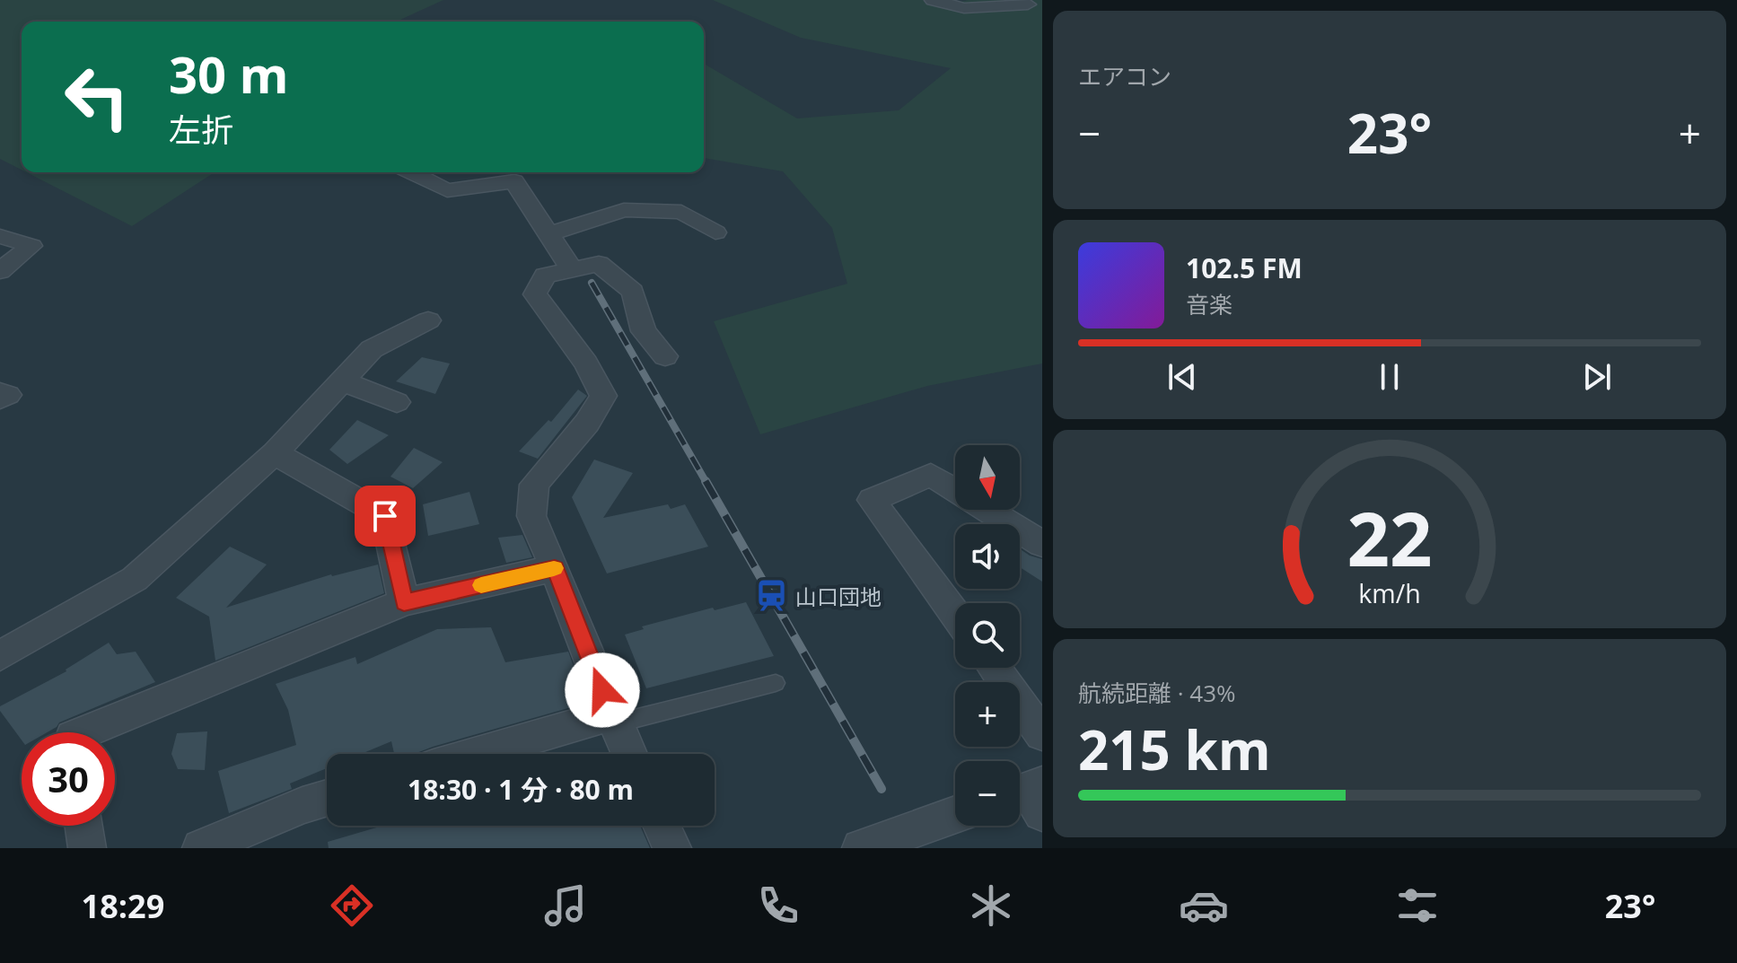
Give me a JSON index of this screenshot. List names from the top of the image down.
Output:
{
  "places": {
    "station": ["山口団地"]
  },
  "north": "bottom",
  "page": {
    "tile": [
      "エアコン",
      ["航続距離 · 43%", "215 km"]
    ],
    "turn": ["30 m", "左折"],
    "heat": ["−", "23°", "+"],
    "song": ["102.5 FM", "音楽"],
    "map_buttons": ["+", "−"],
    "limit": "30",
    "trip": "18:30 · 1 分 · 80 m",
    "tabs": ["18:29", "23°"],
    "gauge": ["22", "km/h"]
  }
}
